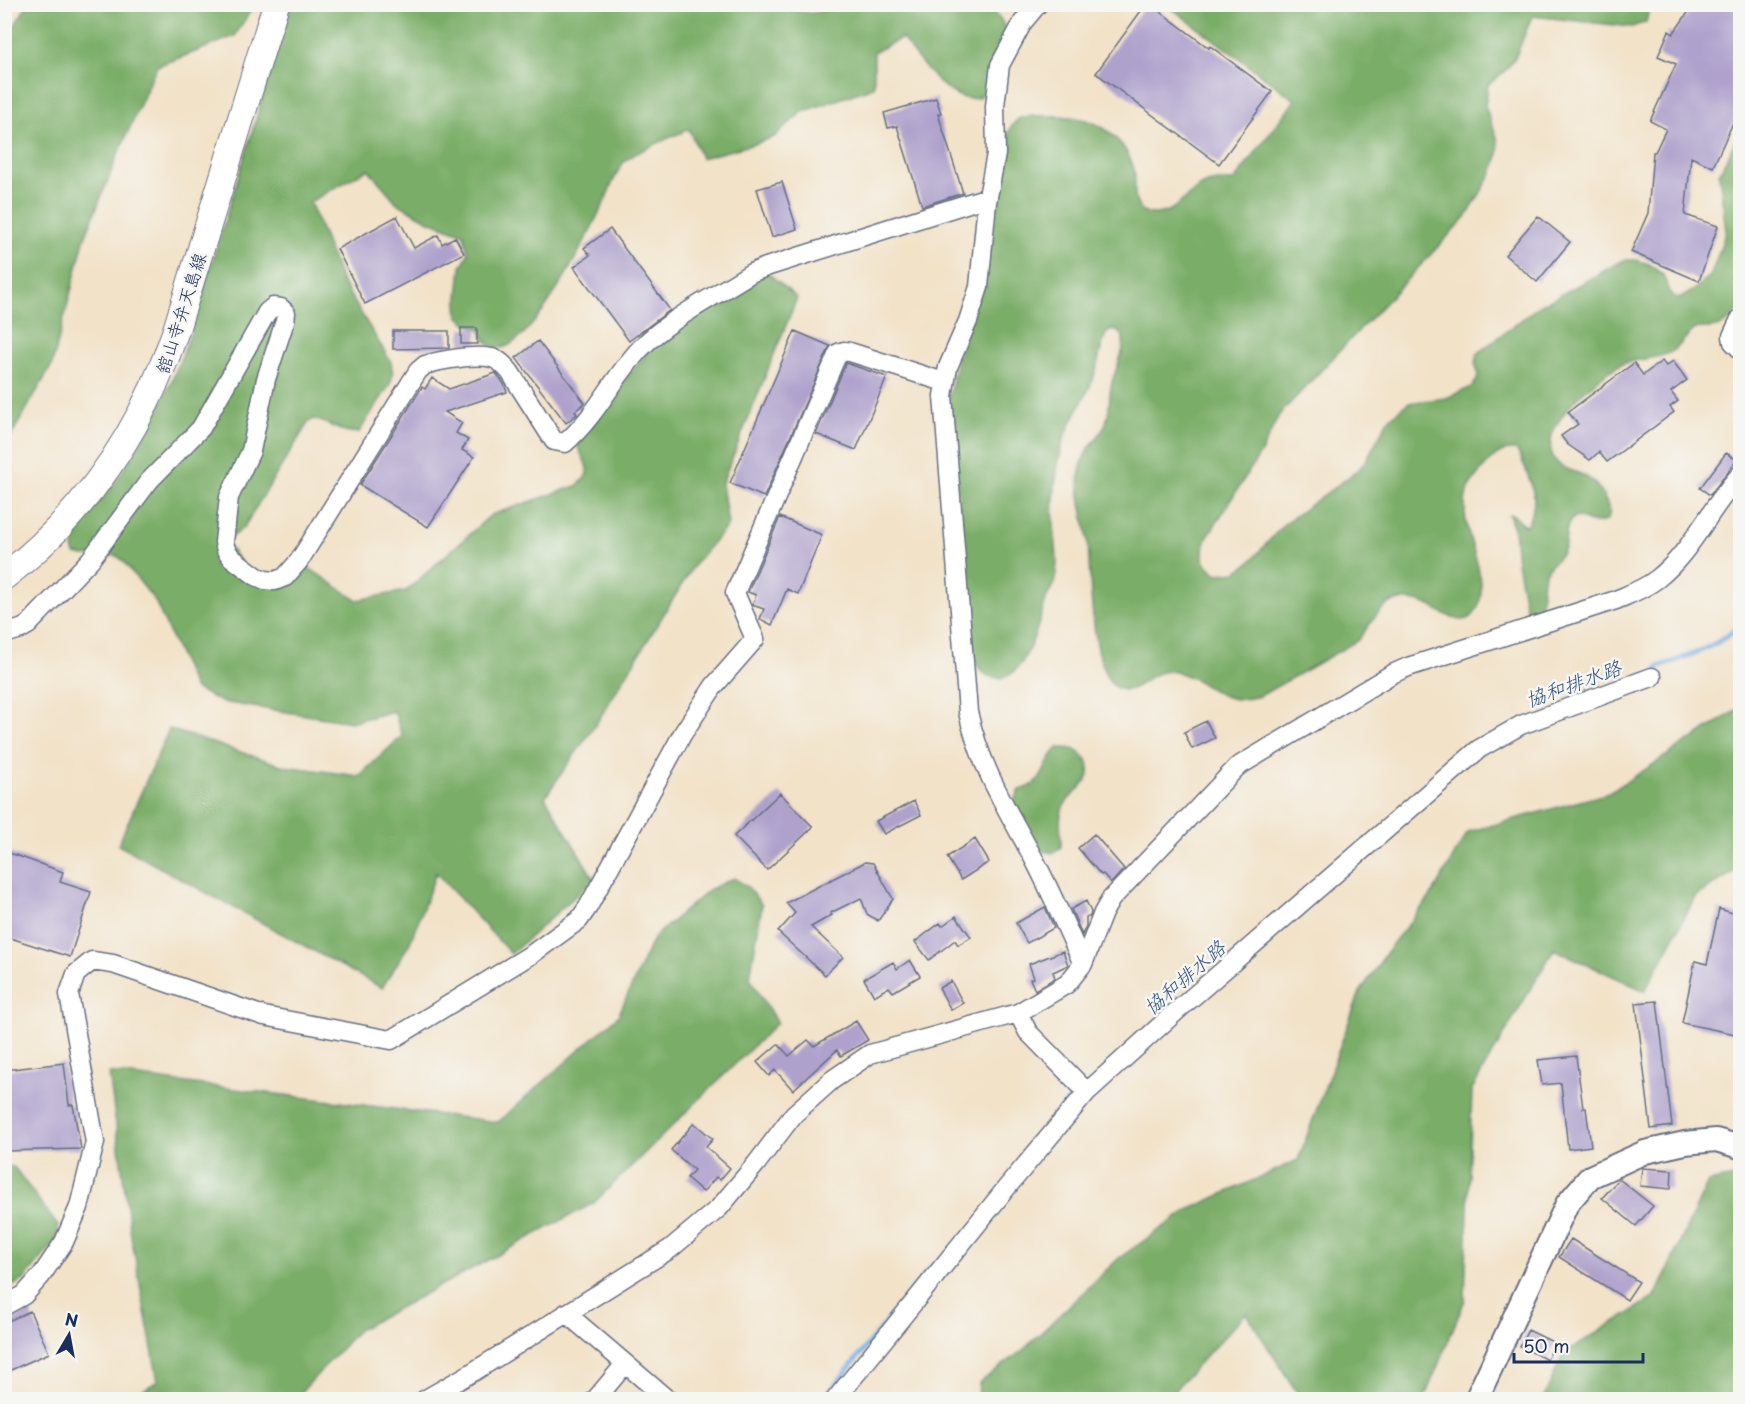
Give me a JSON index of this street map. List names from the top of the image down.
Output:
{
  "streets": {
    "main road": ["舘山寺弁天島線"]
  },
  "water": ["協和排水路"],
  "scale_bar": "50 m",
  "north": "top"
}
